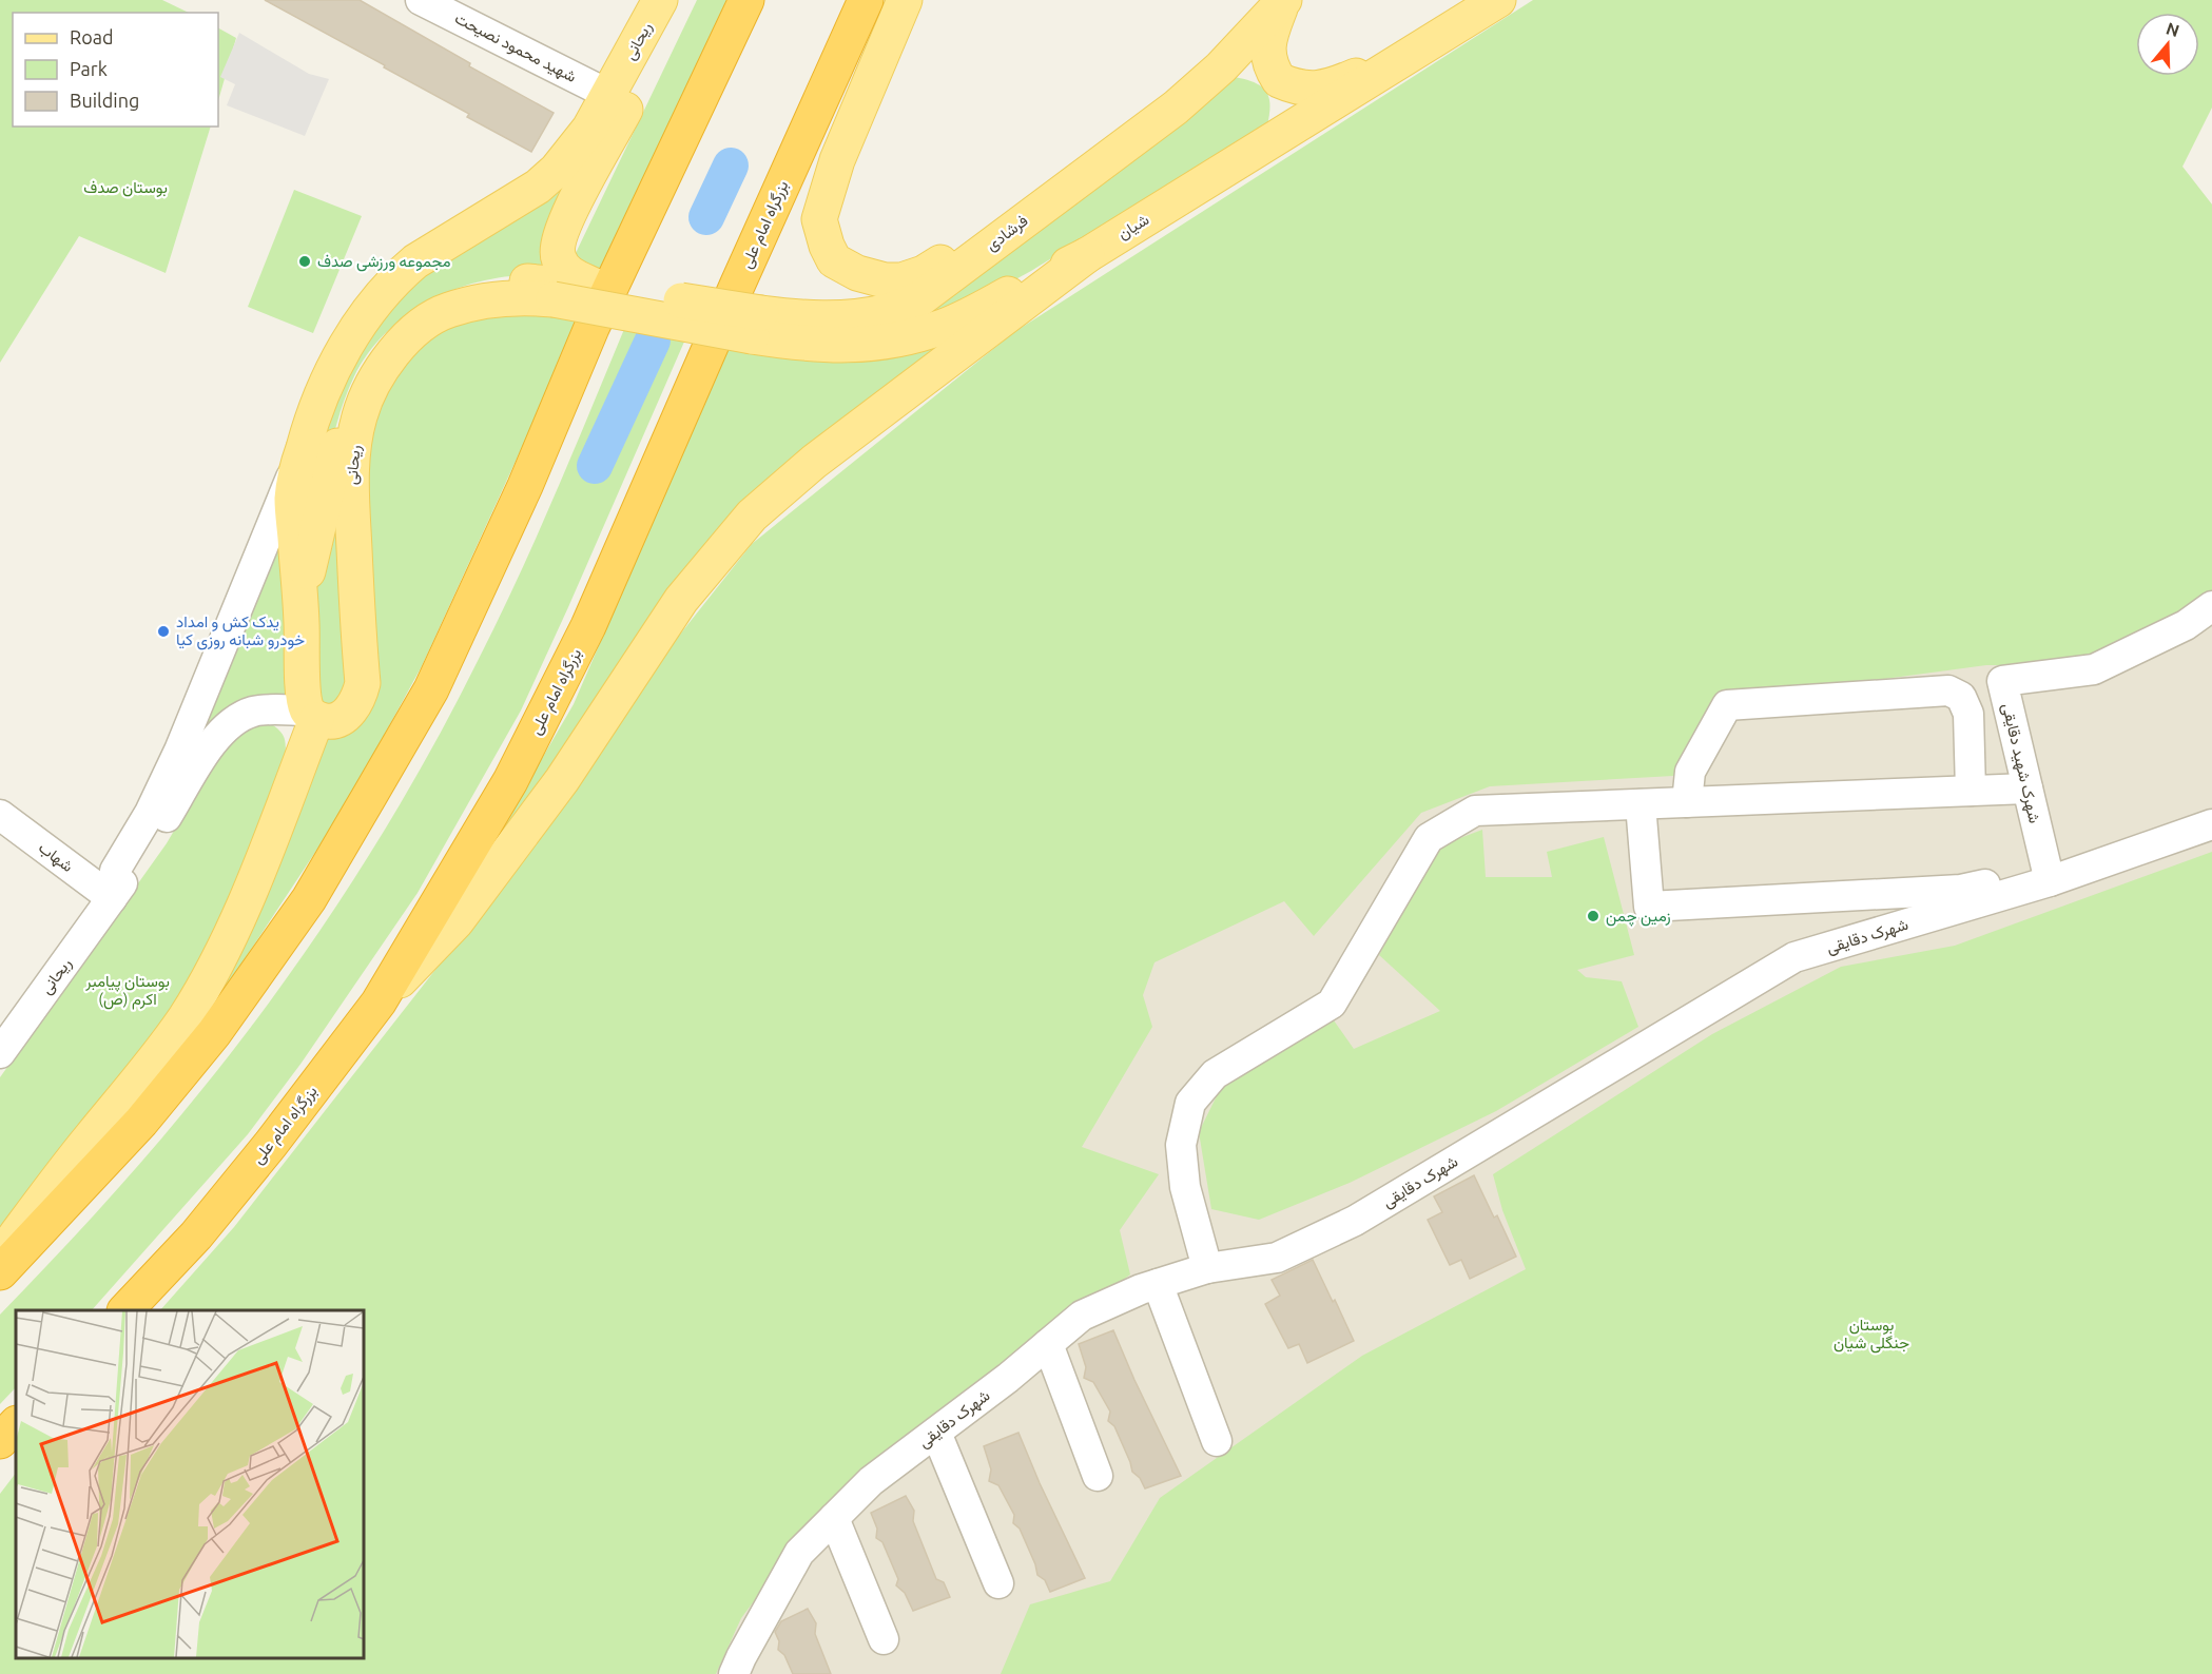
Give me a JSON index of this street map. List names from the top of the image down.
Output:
{
  "streets": {
    "highway": ["بزرگراه امام علی"],
    "main road": ["ریحانی", "شیان", "فرشادی"],
    "street": [
      "شهید محمود نصیحت",
      "شهرک شهید دقایقی",
      "شهاب",
      "شهرک دقایقی"
    ]
  },
  "crossings": [
    ["ریحانی", "شهید محمود نصیحت"],
    ["ریحانی", "شیان"],
    ["ریحانی", "فرشادی"],
    ["ریحانی", "شهاب"],
    ["شیان", "فرشادی"],
    ["شهرک شهید دقایقی", "شهرک دقایقی"]
  ],
  "parks": ["بوستان صدف", "بوستان پیامبر اکرم (ص)", "بوستان جنگلی شیان"],
  "places": ["مجموعه ورزشی صدف", "یدک کش و امداد خودرو شبانه روزی کیا", "زمین چمن"],
  "legend": ["Road", "Park", "Building"],
  "north": "top"
}
